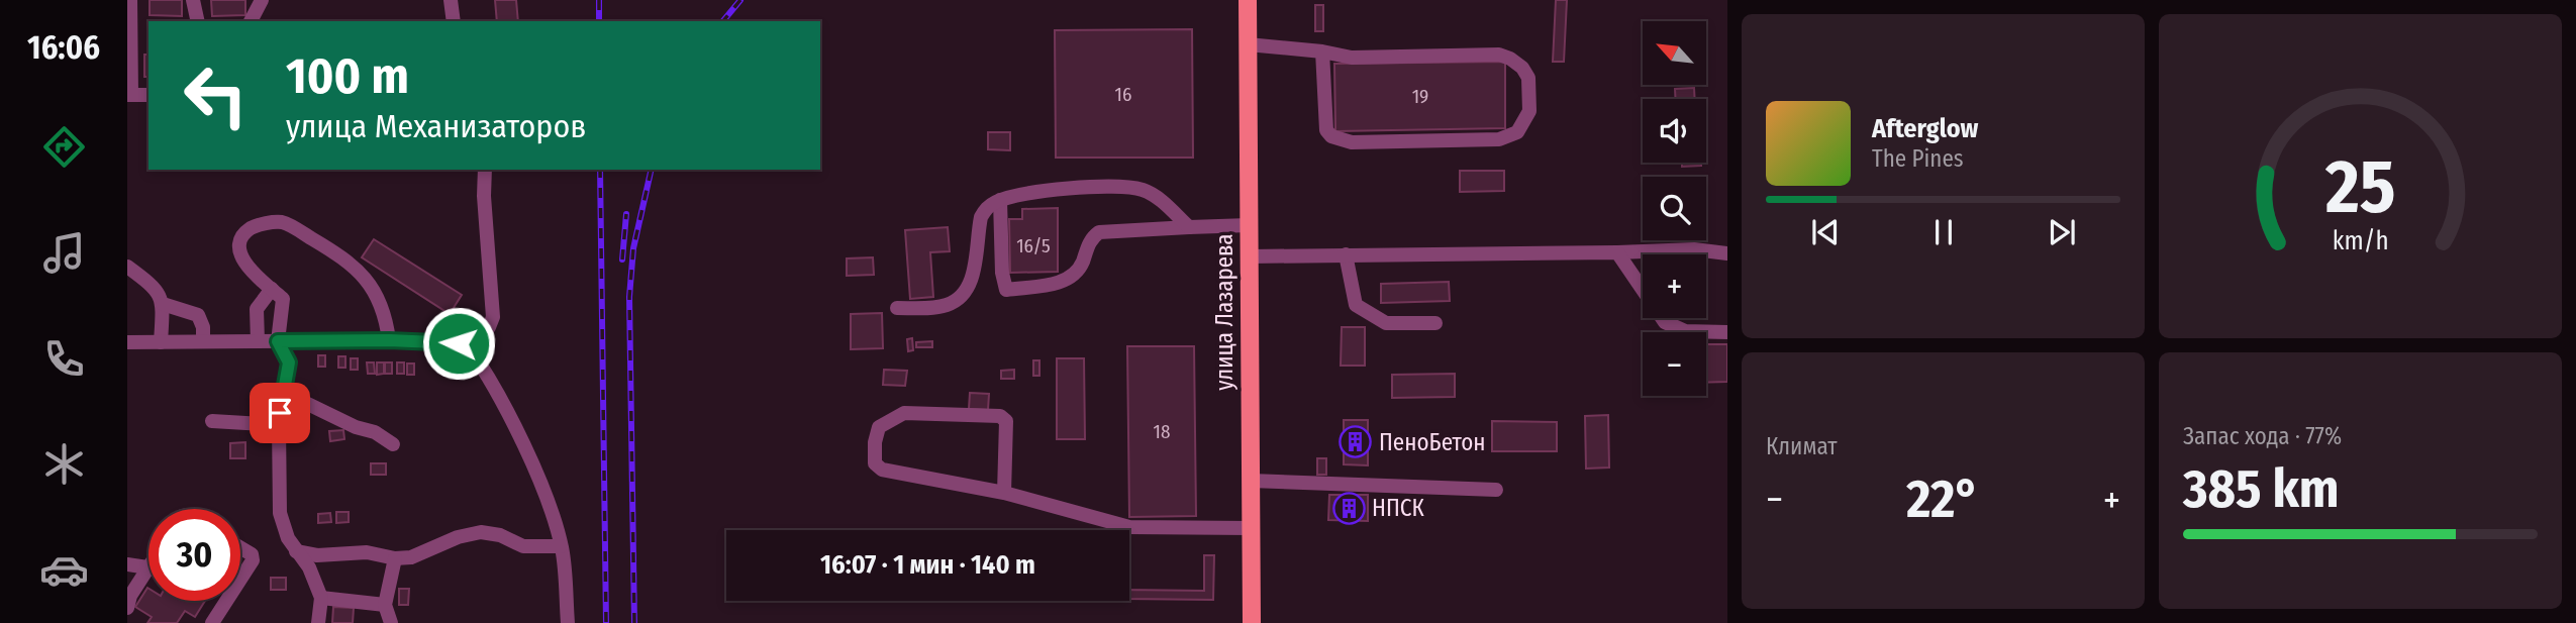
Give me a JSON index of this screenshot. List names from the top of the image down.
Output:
{
  "streets": {
    "main road": ["улица Лазарева"]
  },
  "places": {
    "building": ["ПеноБетон", "НПСК"]
  },
  "house_numbers": [
    "16",
    "19",
    "16/5",
    "18"
  ],
  "north": "top left",
  "page": {
    "tabs": "16:06",
    "map_buttons": ["+", "−"],
    "turn": ["100 m", "улица Механизаторов"],
    "song": ["Afterglow", "The Pines"],
    "tile": [
      "Климат",
      ["Запас хода · 77%", "385 km"]
    ],
    "heat": ["−", "22°", "+"],
    "limit": "30",
    "trip": "16:07 · 1 мин · 140 m",
    "gauge": ["25", "km/h"]
  }
}
